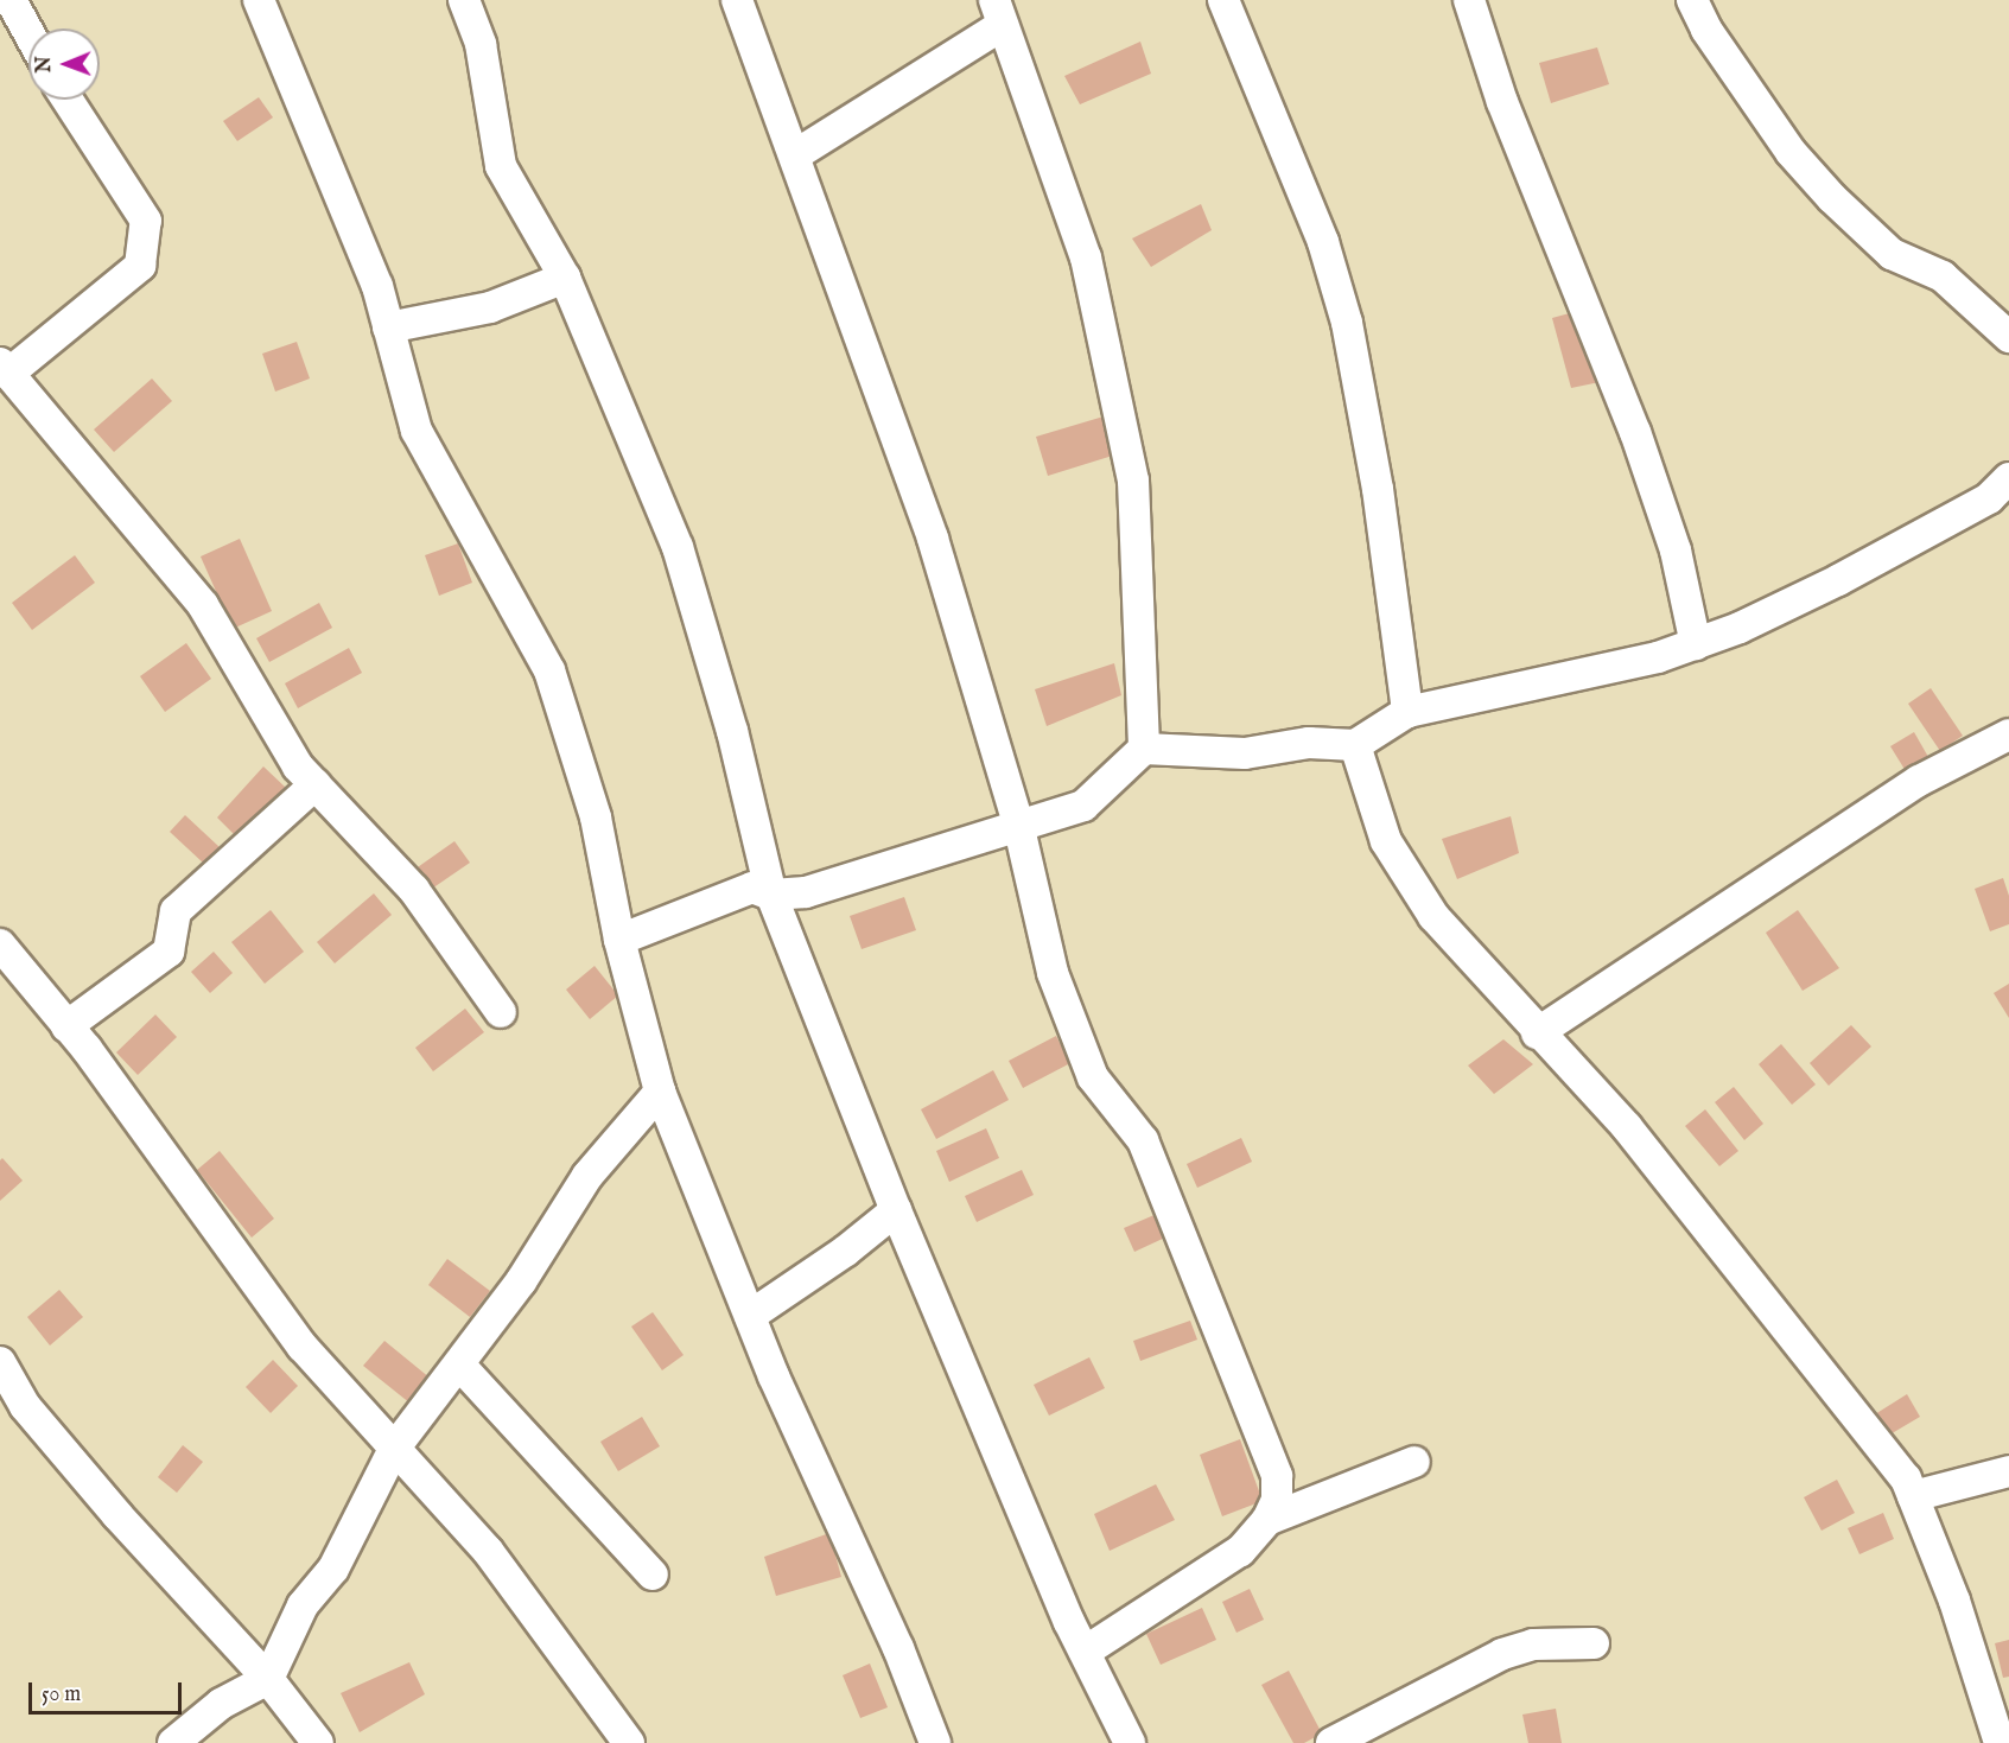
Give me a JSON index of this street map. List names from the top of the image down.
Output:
{
  "scale_bar": "50 m",
  "north": "left"
}
